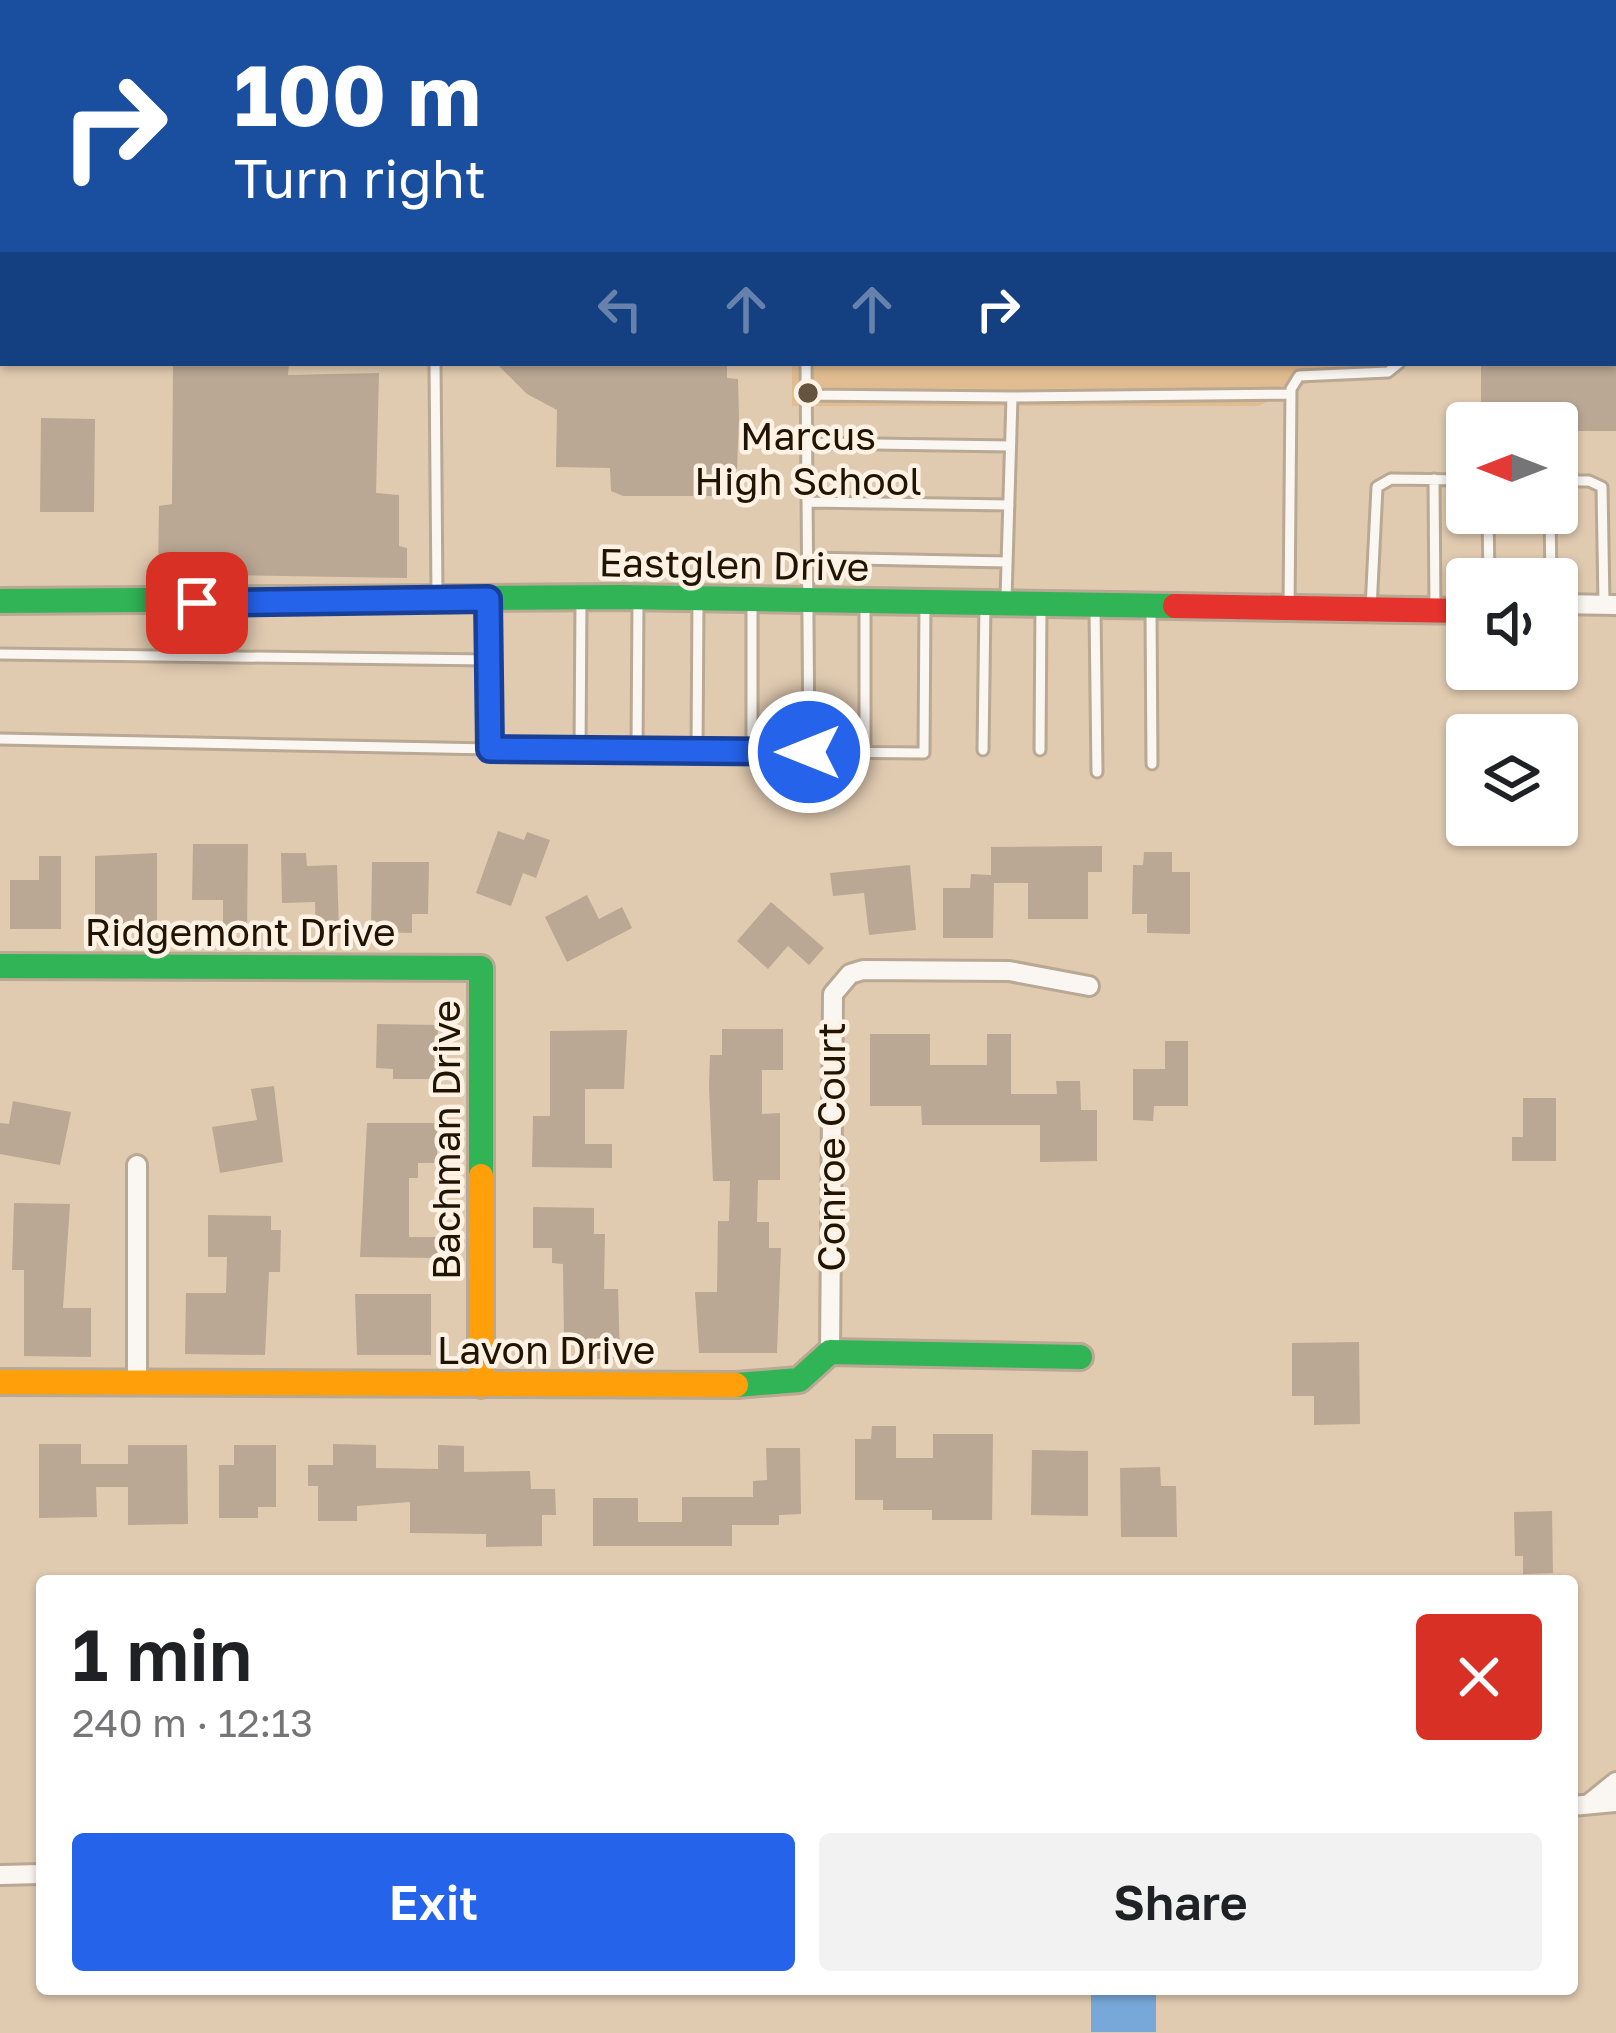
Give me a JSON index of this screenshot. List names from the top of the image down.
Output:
{
  "streets": {
    "street": [
      "Eastglen Drive",
      "Ridgemont Drive",
      "Bachman Drive",
      "Conroe Court",
      "Lavon Drive"
    ]
  },
  "crossings": [
    ["Ridgemont Drive", "Bachman Drive"],
    ["Bachman Drive", "Lavon Drive"],
    ["Conroe Court", "Lavon Drive"]
  ],
  "places": ["Marcus High School"],
  "north": "left",
  "page": {
    "turn": ["100 m", "Turn right"],
    "heading": ["1 min", "240 m · 12:13"],
    "buttons": ["Exit", "Share"]
  }
}
